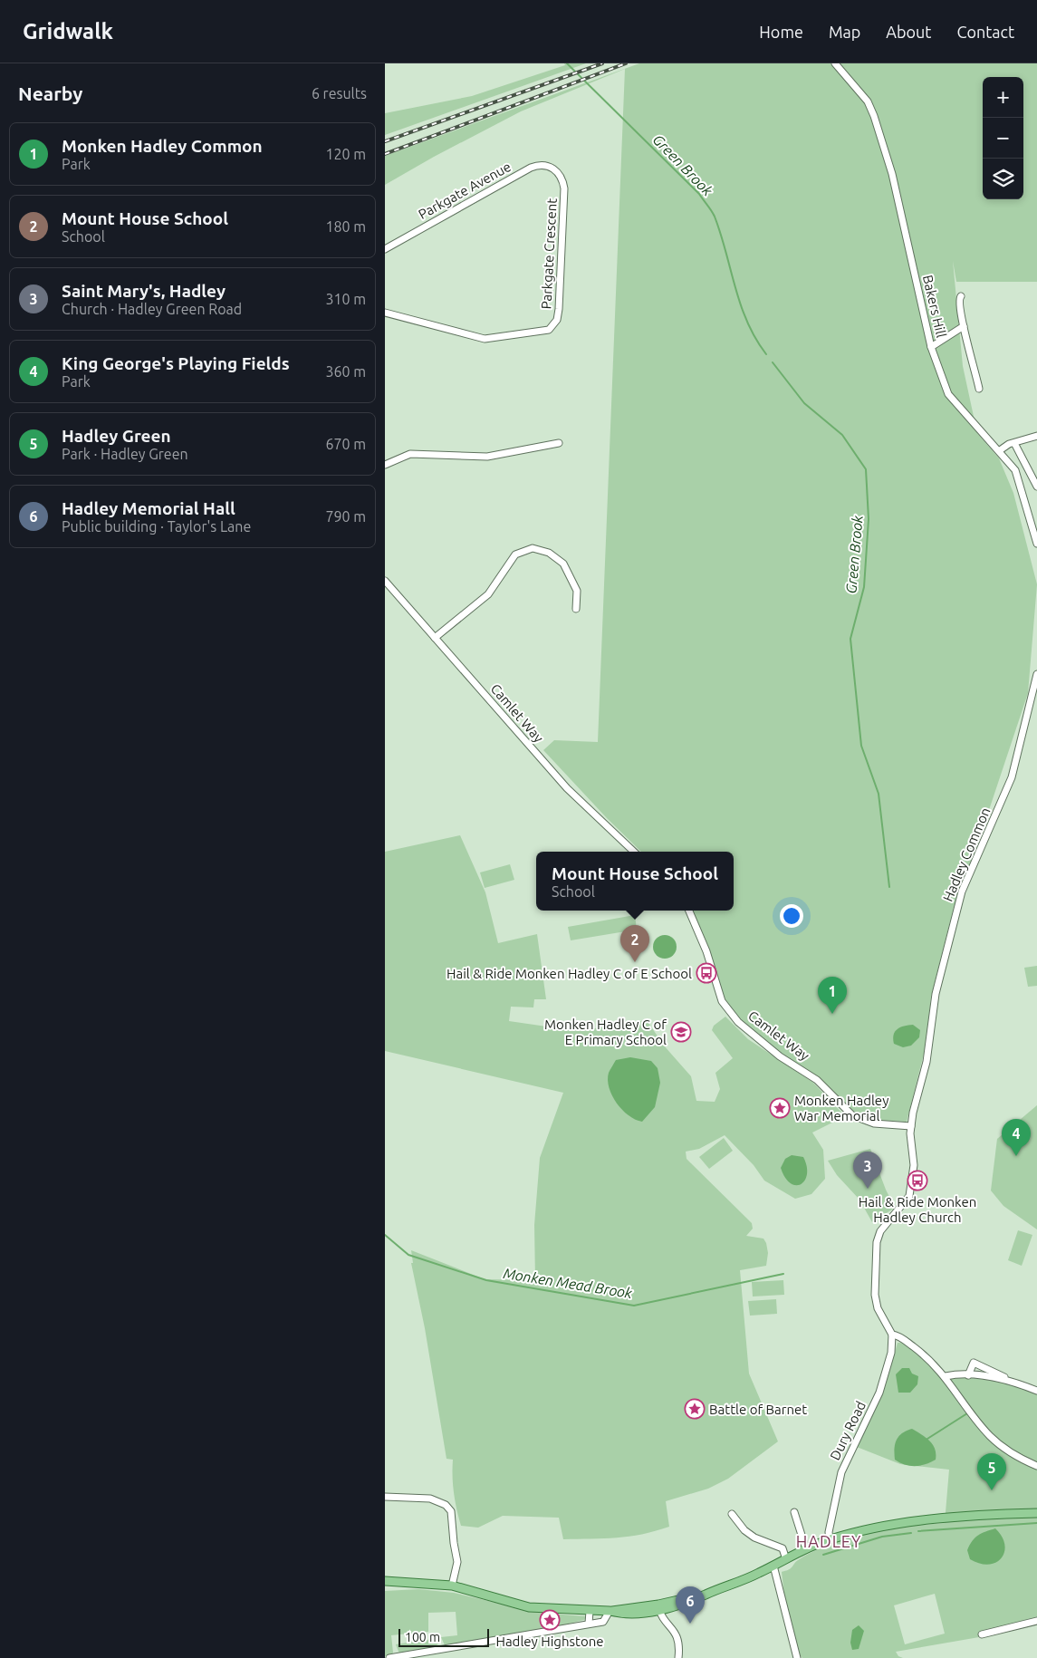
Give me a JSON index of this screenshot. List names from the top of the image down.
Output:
{
  "streets": {
    "street": [
      "Parkgate Avenue",
      "Parkgate Crescent",
      "Bakers Hill",
      "Camlet Way",
      "Hadley Common",
      "Dury Road"
    ]
  },
  "crossings": [
    ["Parkgate Avenue", "Parkgate Crescent"],
    ["Camlet Way", "Hadley Common"],
    ["Hadley Common", "Dury Road"]
  ],
  "districts": ["HADLEY"],
  "water": ["Green Brook", "Monken Mead Brook"],
  "places": {
    "bus stop": ["Hail & Ride Monken Hadley C of E School", "Hail & Ride Monken Hadley Church"],
    "school or university": ["Monken Hadley C of E Primary School"],
    "place": ["Monken Hadley War Memorial", "Battle of Barnet", "Hadley Highstone"]
  },
  "scale_bar": "100 m",
  "page": {
    "header": "Gridwalk",
    "nav": [
      "Home",
      "Map",
      "About",
      "Contact"
    ],
    "heading": ["Nearby", "6 results"],
    "map_buttons": ["+", "−"],
    "list": [
      {
        "mark": "1",
        "name": "Monken Hadley Common",
        "note": "Park",
        "value": "120 m"
      },
      {
        "mark": "2",
        "name": "Mount House School",
        "note": "School",
        "value": "180 m"
      },
      {
        "mark": "3",
        "name": "Saint Mary's, Hadley",
        "note": "Church · Hadley Green Road",
        "value": "310 m"
      },
      {
        "mark": "4",
        "name": "King George's Playing Fields",
        "note": "Park",
        "value": "360 m"
      },
      {
        "mark": "5",
        "name": "Hadley Green",
        "note": "Park · Hadley Green",
        "value": "670 m"
      },
      {
        "mark": "6",
        "name": "Hadley Memorial Hall",
        "note": "Public building · Taylor's Lane",
        "value": "790 m"
      }
    ],
    "popup": ["Mount House School", "School"],
    "pins": [
      "2",
      "1",
      "4",
      "3",
      "5",
      "6"
    ],
    "scale": "100 m"
  }
}
